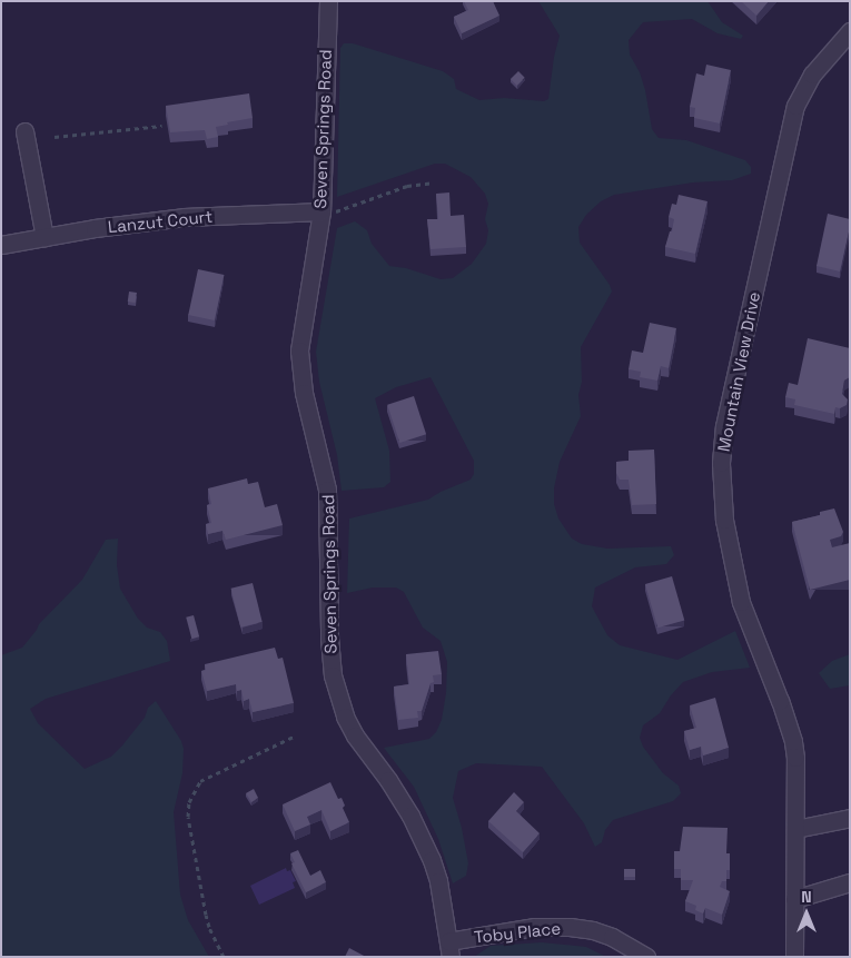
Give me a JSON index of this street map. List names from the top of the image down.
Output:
{
  "streets": {
    "street": [
      "Seven Springs Road",
      "Lanzut Court",
      "Mountain View Drive",
      "Toby Place"
    ]
  },
  "crossings": [
    ["Seven Springs Road", "Lanzut Court"],
    ["Seven Springs Road", "Toby Place"]
  ],
  "north": "top"
}
